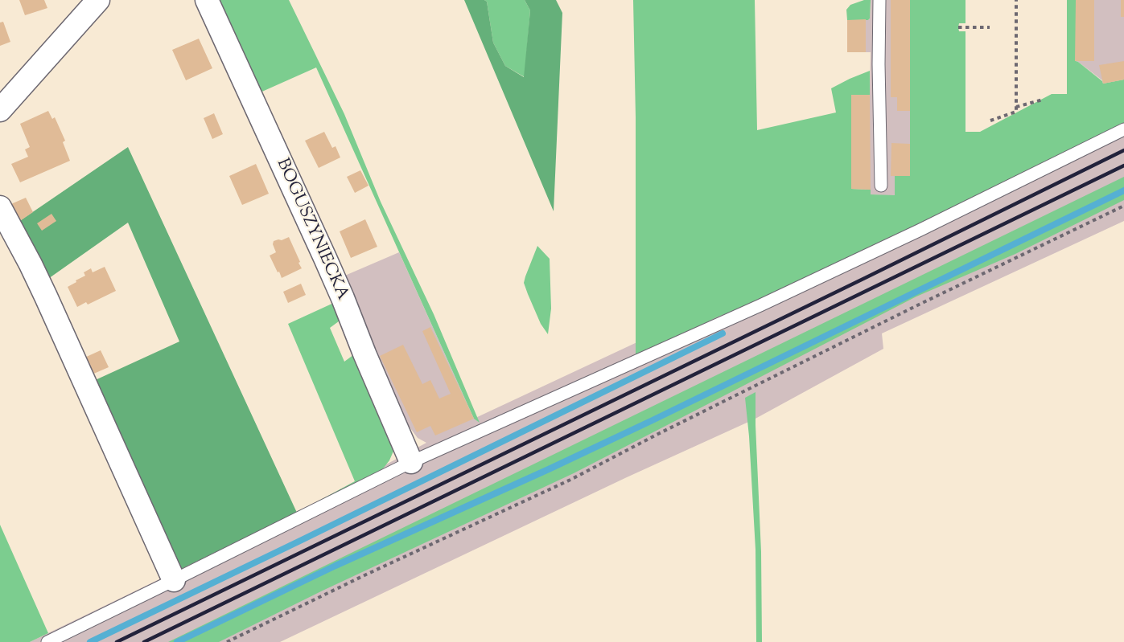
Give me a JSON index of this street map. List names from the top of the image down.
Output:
{
  "streets": {
    "street": ["BOGUSZYNIECKA"]
  }
}
